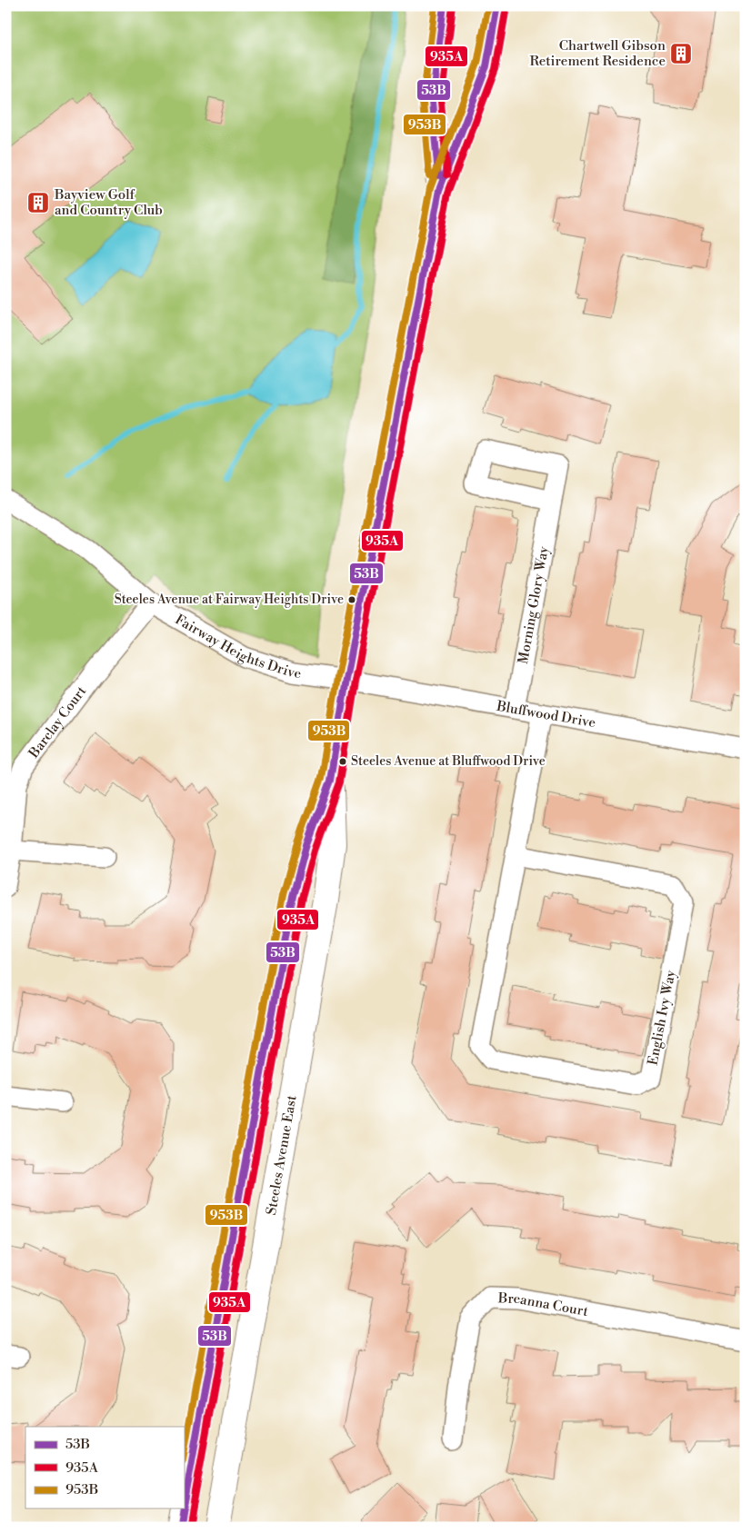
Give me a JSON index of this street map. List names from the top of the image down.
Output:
{
  "streets": {
    "main road": ["Steeles Avenue East"],
    "street": [
      "Morning Glory Way",
      "Fairway Heights Drive",
      "Bluffwood Drive",
      "Barclay Court",
      "English Ivy Way",
      "Breanna Court"
    ]
  },
  "crossings": [
    ["Morning Glory Way", "Bluffwood Drive"],
    ["Fairway Heights Drive", "Bluffwood Drive"],
    ["Fairway Heights Drive", "Barclay Court"],
    ["Fairway Heights Drive", "Steeles Avenue East"],
    ["Bluffwood Drive", "English Ivy Way"],
    ["Bluffwood Drive", "Steeles Avenue East"]
  ],
  "places": {
    "building": ["Chartwell Gibson Retirement Residence", "Bayview Golf and Country Club"],
    "other": ["Steeles Avenue at Fairway Heights Drive", "Steeles Avenue at Bluffwood Drive"]
  },
  "lines": ["transit line 53B", "transit line 953B", "transit line 935A"],
  "legend": ["53B", "935A", "953B"]
}
